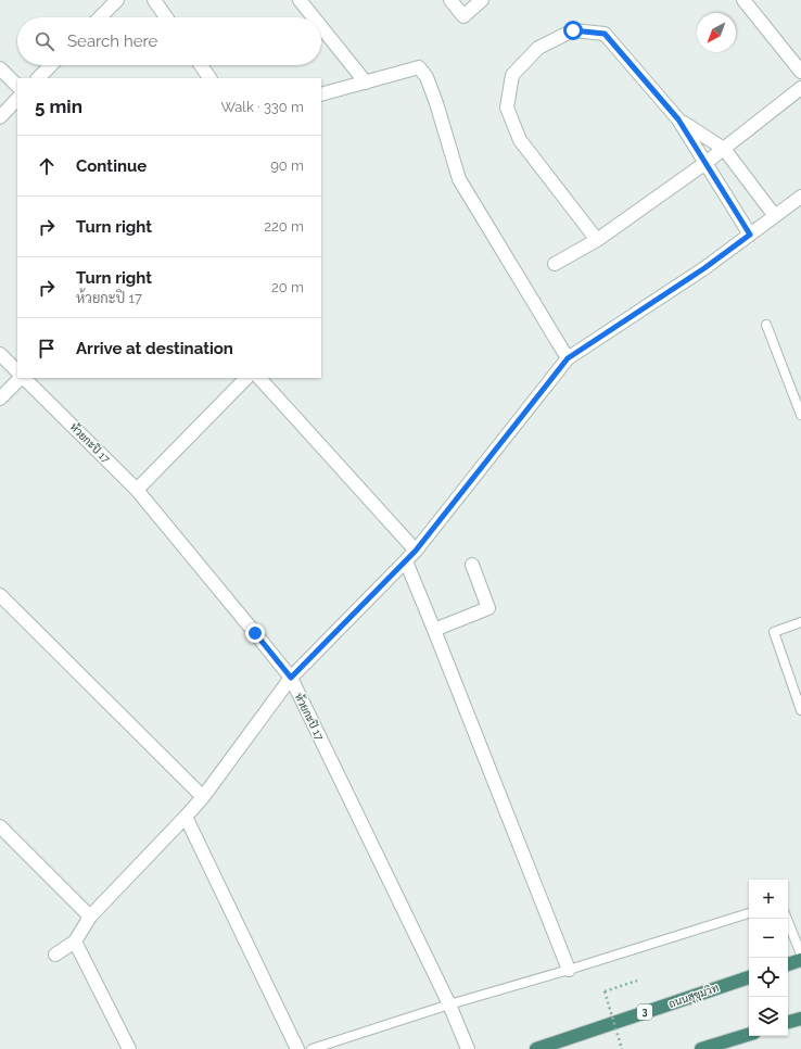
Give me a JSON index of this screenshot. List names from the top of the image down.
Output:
{
  "streets": {
    "highway": ["ถนนสุขุมวิท", "3"],
    "street": ["ห้วยกะปิ 17"]
  },
  "north": "bottom left",
  "page": {
    "search": "Search here",
    "heading": ["5 min", "Walk · 330 m"],
    "list": [
      ["Continue", "90 m"],
      ["Turn right", "220 m"],
      ["Turn right", "ห้วยกะปิ 17", "20 m"],
      "Arrive at destination"
    ],
    "map_buttons": ["+", "−"]
  }
}
